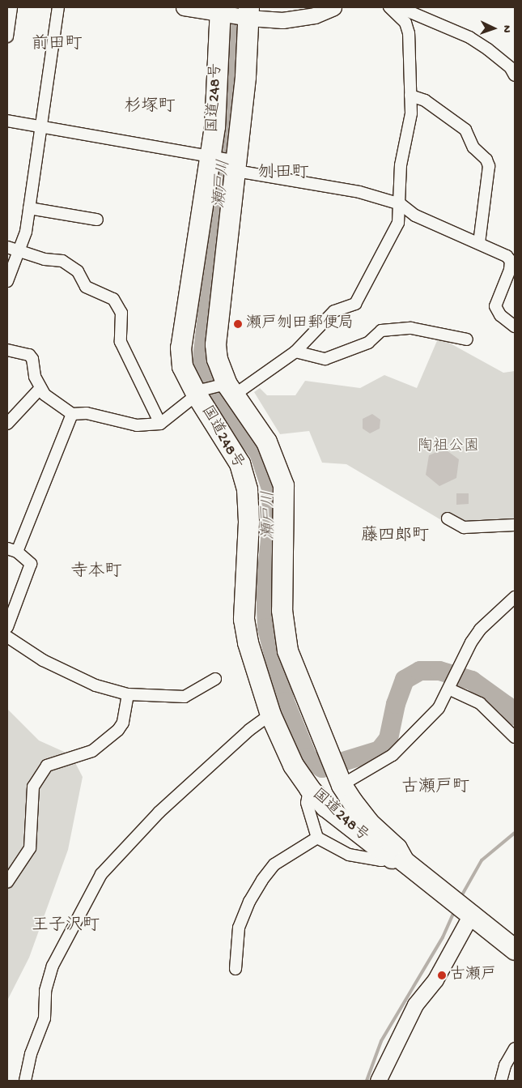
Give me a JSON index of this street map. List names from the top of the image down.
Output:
{
  "streets": {
    "highway": ["国道248号"]
  },
  "districts": [
    "前田町",
    "杉塚町",
    "刎田町",
    "藤四郎町",
    "寺本町",
    "古瀬戸町",
    "王子沢町"
  ],
  "water": ["瀬戸川"],
  "parks": ["陶祖公園"],
  "places": ["瀬戸刎田郵便局", "古瀬戸"],
  "north": "right"
}
